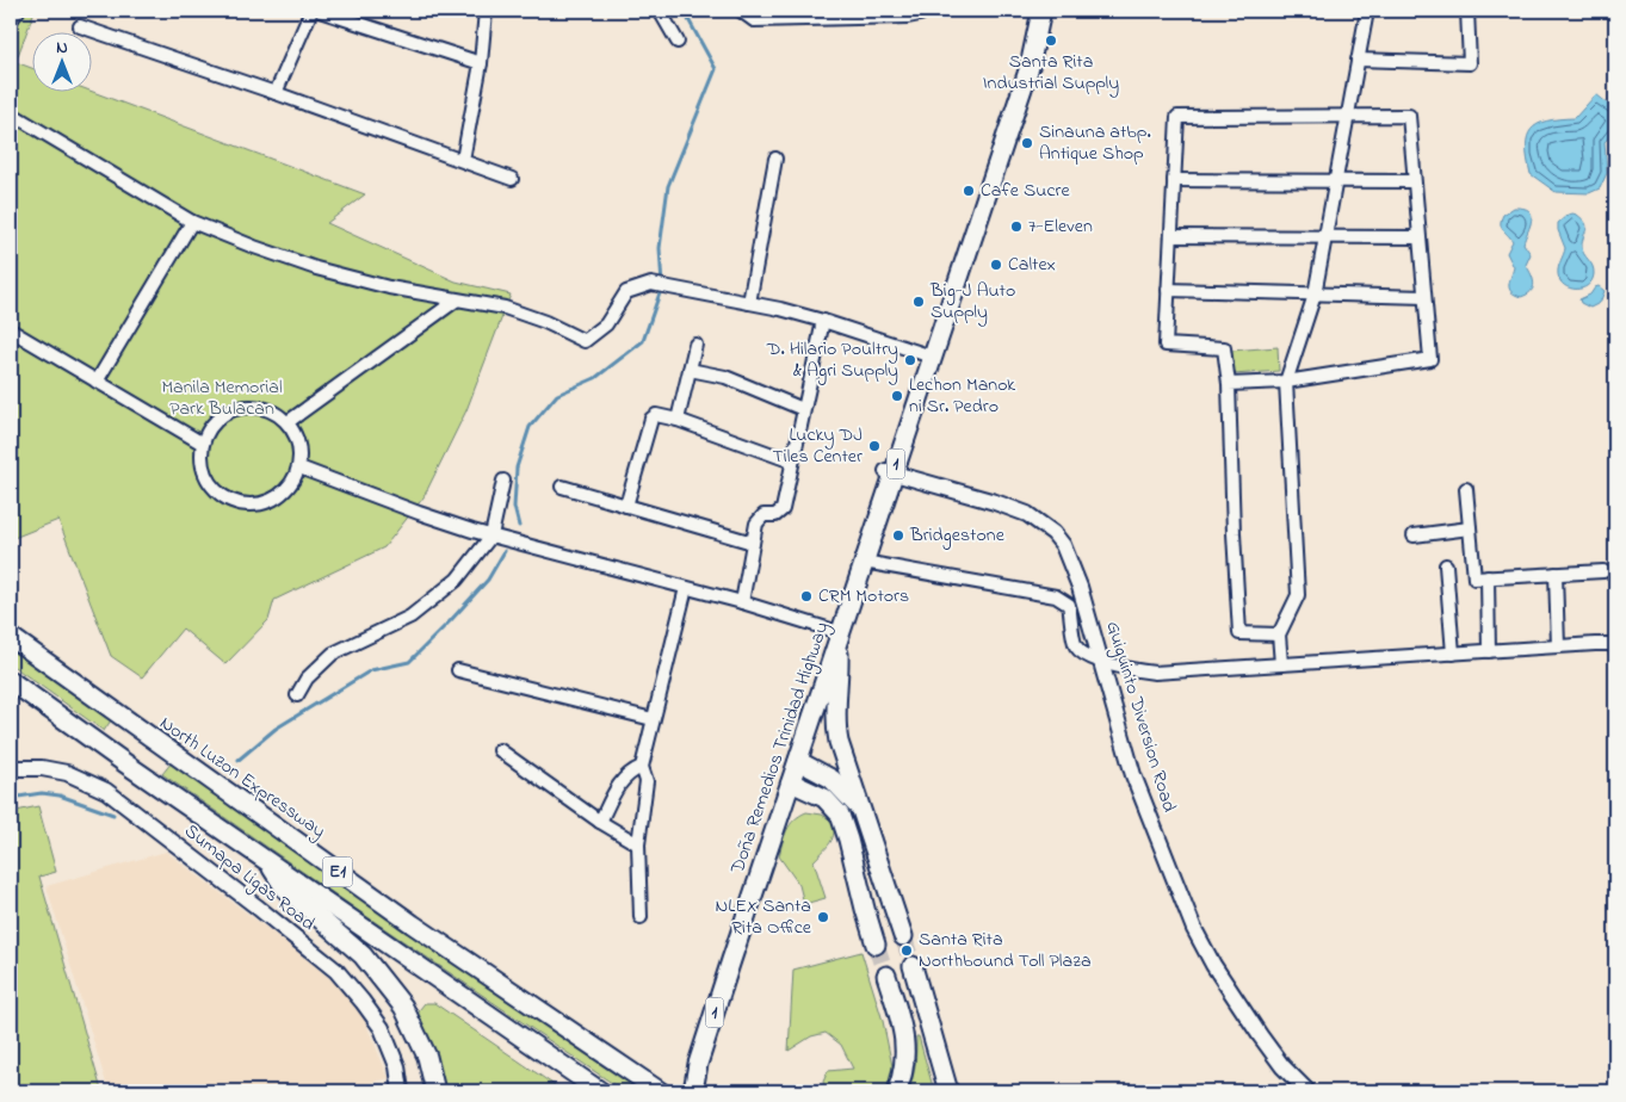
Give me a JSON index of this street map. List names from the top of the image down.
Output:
{
  "streets": {
    "highway": [
      "1",
      "Doña Remedios Trinidad Highway",
      "North Luzon Expressway",
      "E1"
    ],
    "main road": ["Guiguinto Diversion Road", "Sumapa Ligas Road"]
  },
  "parks": ["Manila Memorial Park Bulacan"],
  "places": [
    "Santa Rita Industrial Supply",
    "Sinauna atbp. Antique Shop",
    "Cafe Sucre",
    "7-Eleven",
    "Caltex",
    "Big-J Auto Supply",
    "D. Hilario Poultry & Agri Supply",
    "Lechon Manok ni Sr. Pedro",
    "Lucky DJ Tiles Center",
    "Bridgestone",
    "CRM Motors",
    "NLEX Santa Rita Office",
    "Santa Rita Northbound Toll Plaza"
  ],
  "north": "top"
}
